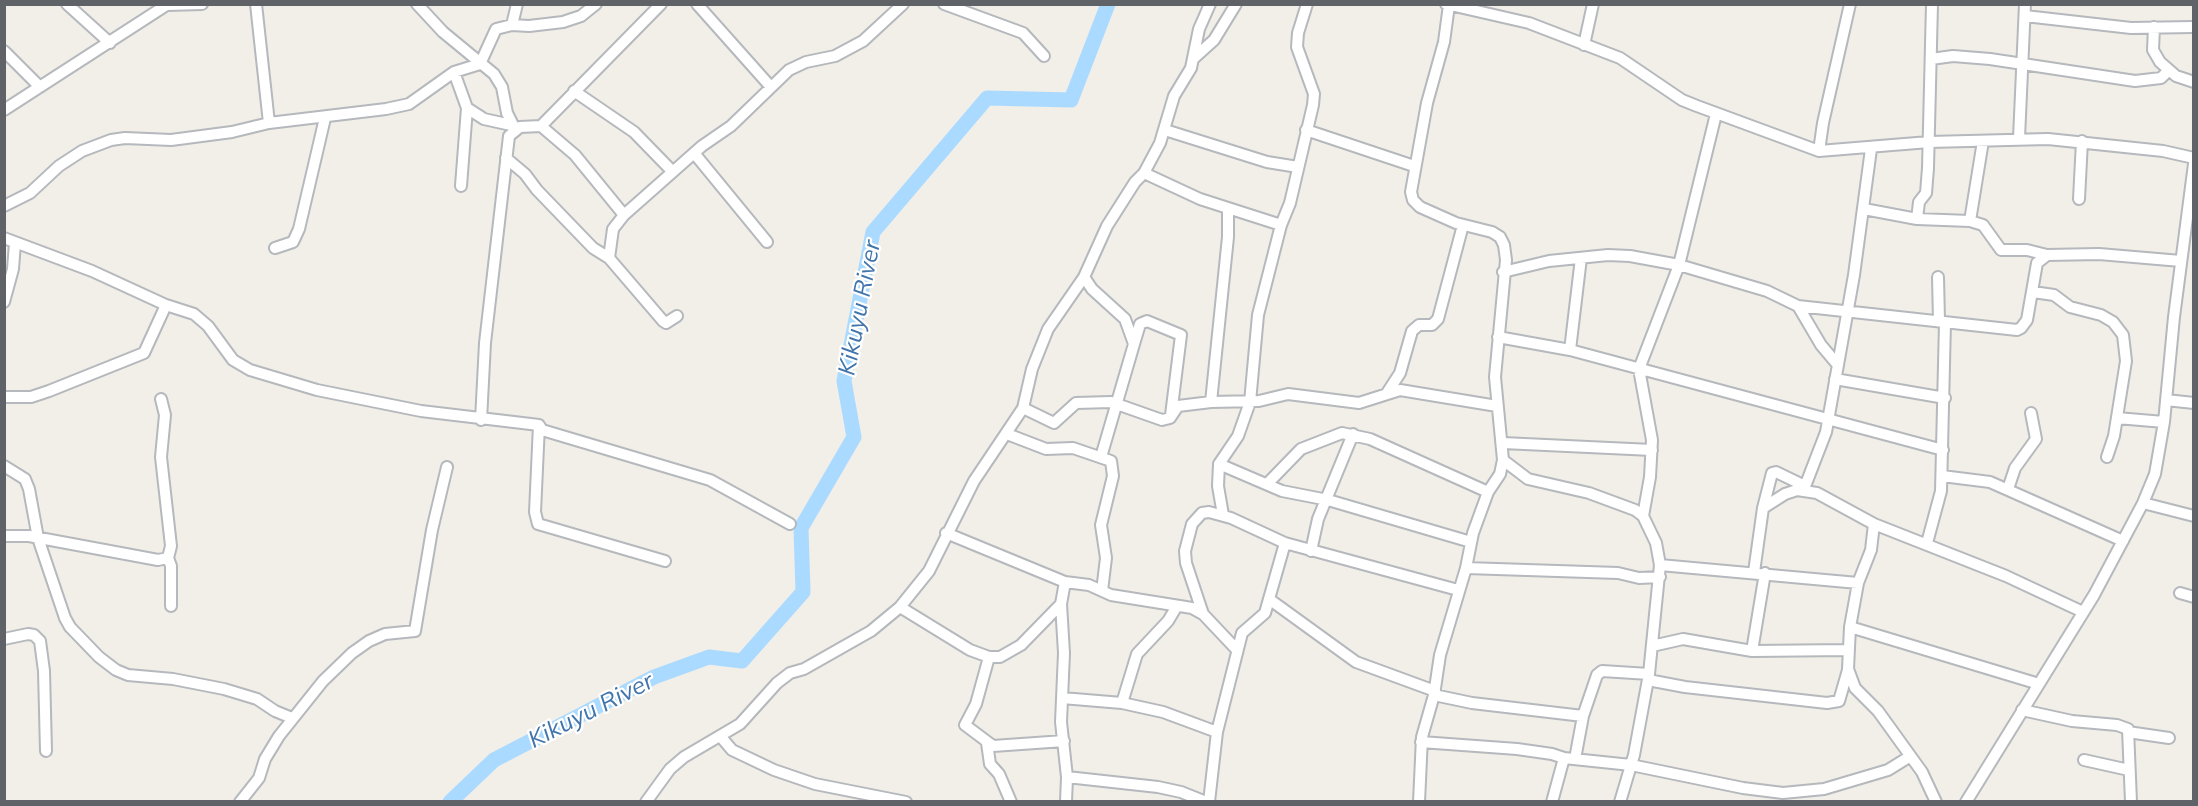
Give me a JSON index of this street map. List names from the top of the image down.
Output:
{
  "water": ["Kikuyu River"]
}
